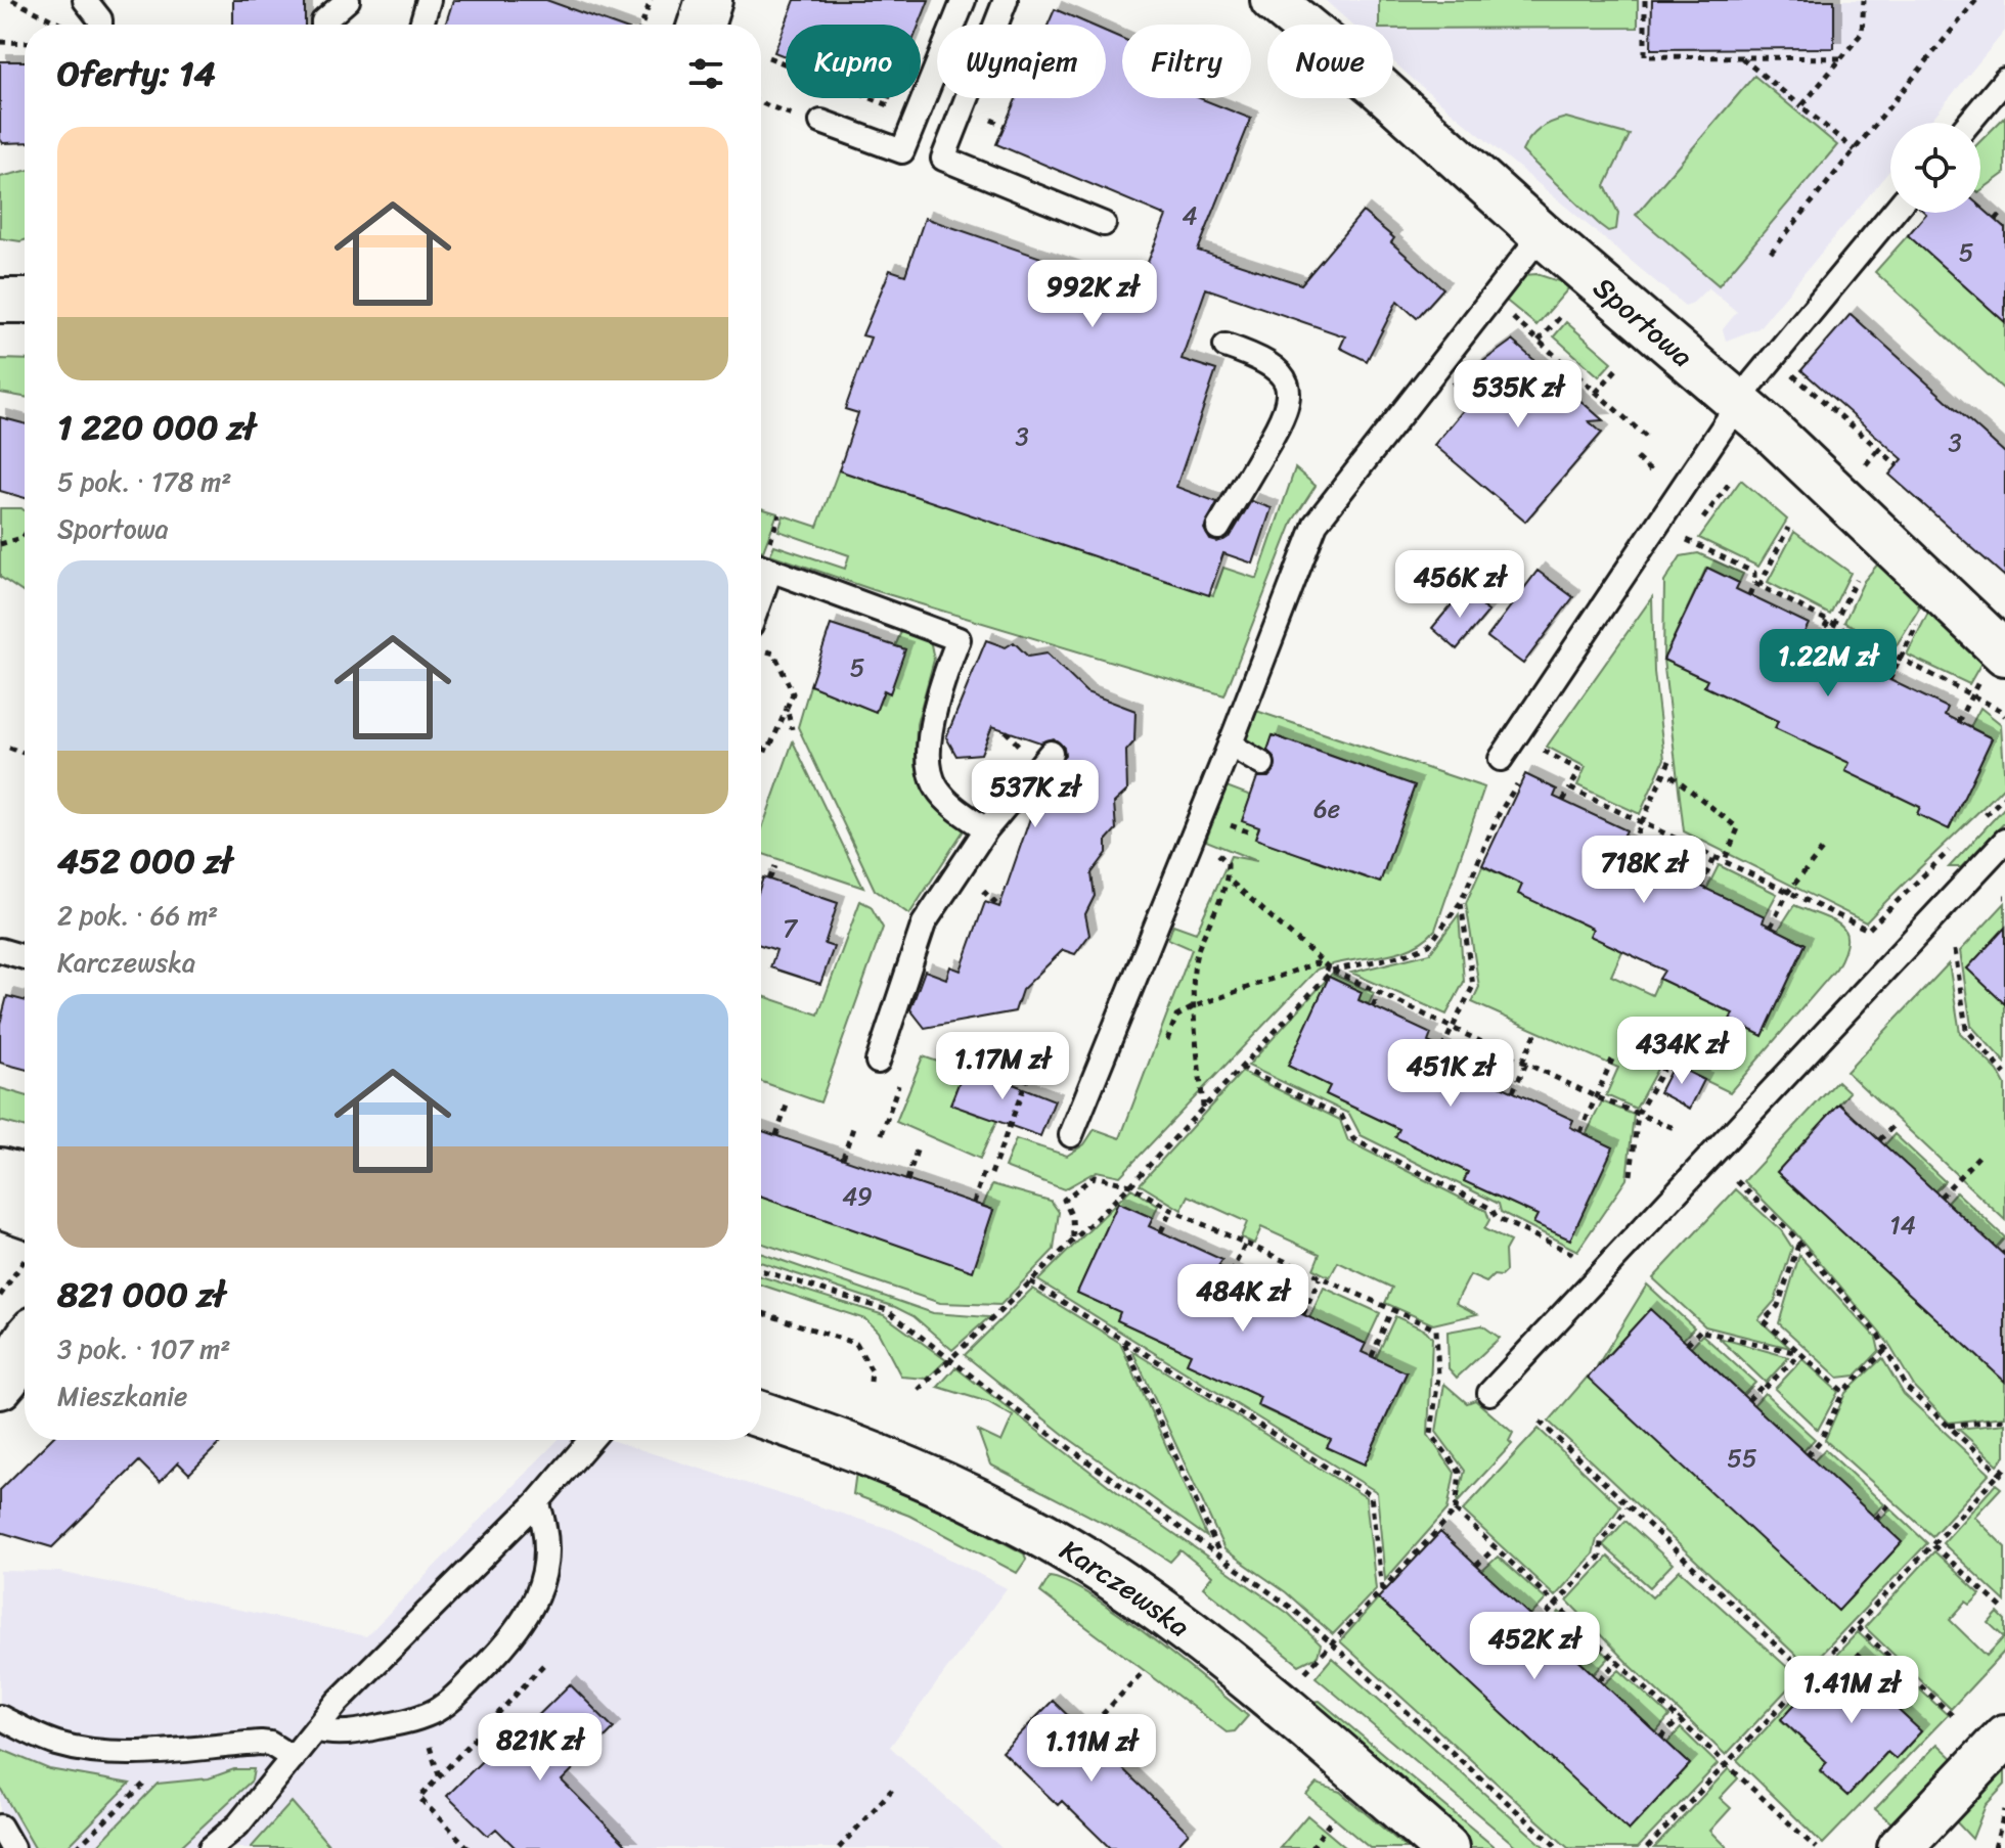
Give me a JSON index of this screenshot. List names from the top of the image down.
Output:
{
  "streets": {
    "main road": ["Karczewska"],
    "street": ["Sportowa"]
  },
  "house_numbers": [
    "4",
    "5",
    "3",
    "3",
    "5",
    "6e",
    "7",
    "49",
    "14",
    "55"
  ],
  "page": {
    "chip": [
      "Kupno",
      "Wynajem",
      "Filtry",
      "Nowe"
    ],
    "heading": "Oferty: 14",
    "list": [
      {
        "name": "1 220 000 zł",
        "note": "5 pok. · 178 m² · Sportowa"
      },
      {
        "name": "452 000 zł",
        "note": "2 pok. · 66 m² · Karczewska"
      },
      {
        "name": "821 000 zł",
        "note": "3 pok. · 107 m² · Mieszkanie"
      }
    ],
    "price": [
      "992K zł",
      "535K zł",
      "456K zł",
      "1.22M zł",
      "537K zł",
      "718K zł",
      "434K zł",
      "1.17M zł",
      "451K zł",
      "484K zł",
      "452K zł",
      "1.41M zł",
      "821K zł",
      "1.11M zł"
    ]
  }
}
